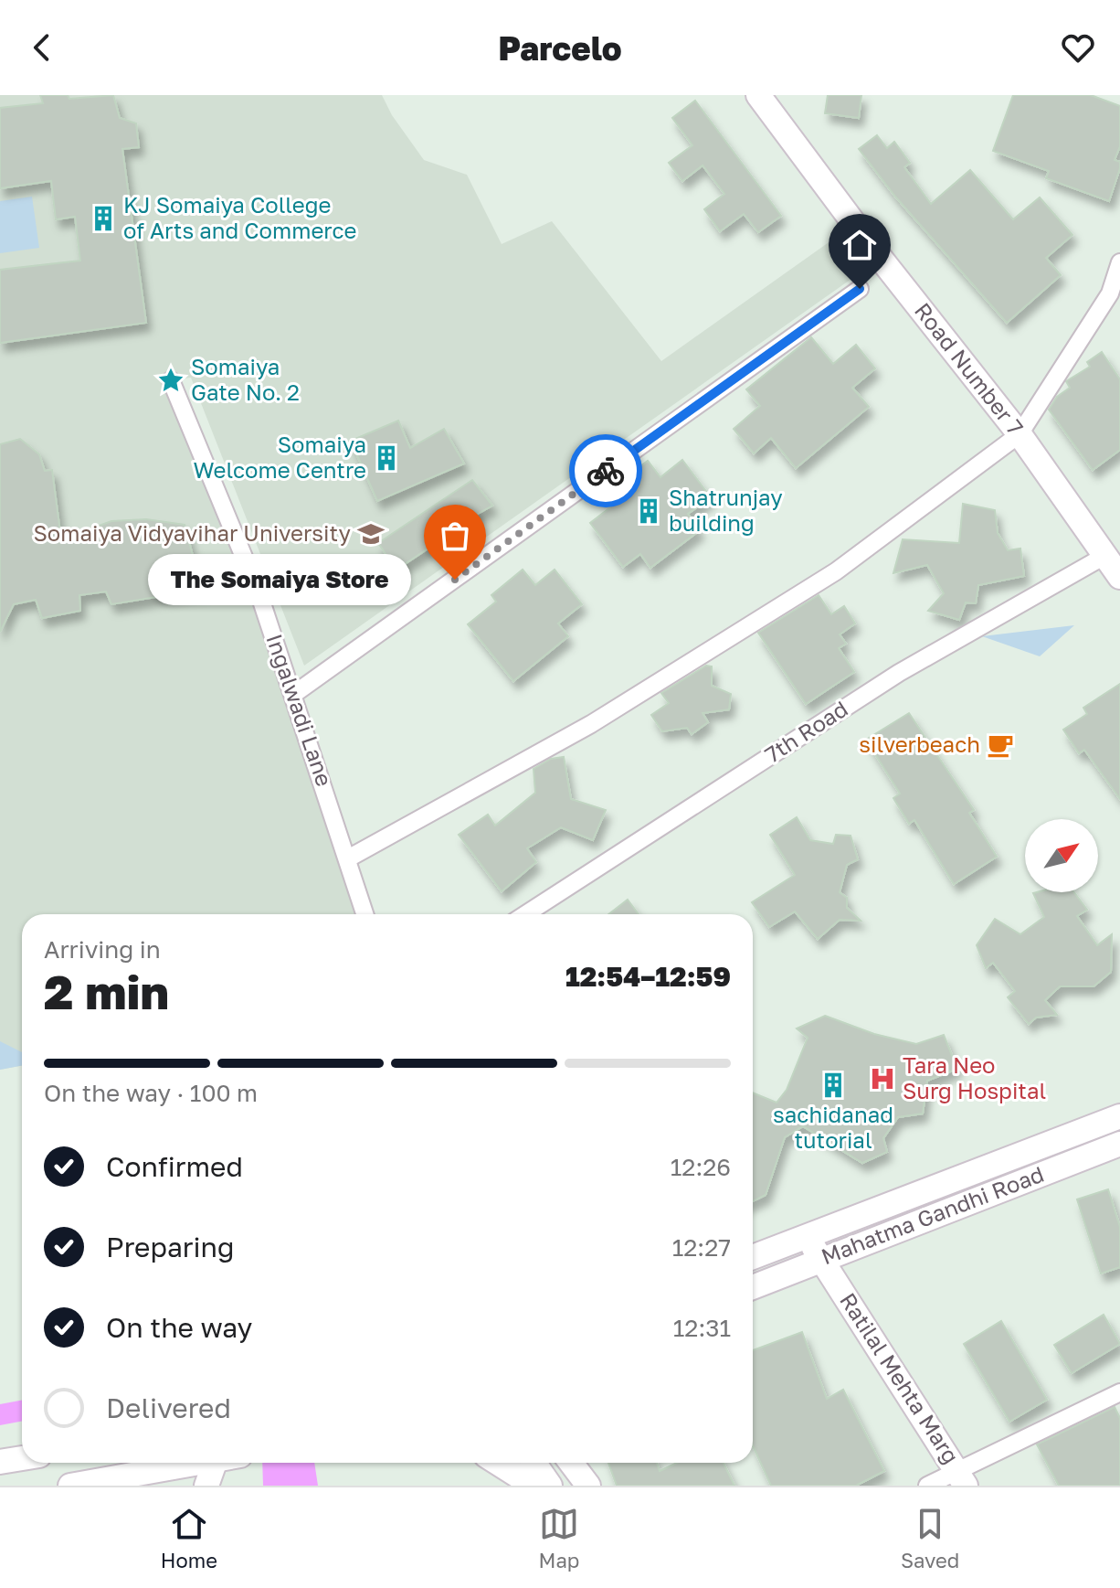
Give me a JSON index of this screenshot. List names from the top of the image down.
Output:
{
  "streets": {
    "street": [
      "Road Number 7",
      "Ingalwadi Lane",
      "7th Road",
      "Mahatma Gandhi Road",
      "Ratilal Mehta Marg"
    ]
  },
  "crossings": [
    ["Road Number 7", "7th Road"],
    ["Mahatma Gandhi Road", "Ratilal Mehta Marg"]
  ],
  "places": {
    "building": [
      "KJ Somaiya College of Arts and Commerce",
      "Somaiya Welcome Centre",
      "Shatrunjay building",
      "sachidanad tutorial"
    ],
    "place": ["Somaiya Gate No. 2"],
    "school or university": ["Somaiya Vidyavihar University"],
    "other": ["The Somaiya Store"],
    "cafe": ["silverbeach"],
    "hospital": ["Tara Neo Surg Hospital"]
  },
  "north": "top right",
  "page": {
    "header": "Parcelo",
    "bubble": "The Somaiya Store",
    "heading": ["2 min", "Arriving in", "12:54–12:59"],
    "bar": "On the way · 100 m",
    "list": [
      ["Confirmed", "12:26"],
      ["Preparing", "12:27"],
      ["On the way", "12:31"],
      "Delivered"
    ],
    "tabs": ["Home", "Map", "Saved"]
  }
}
